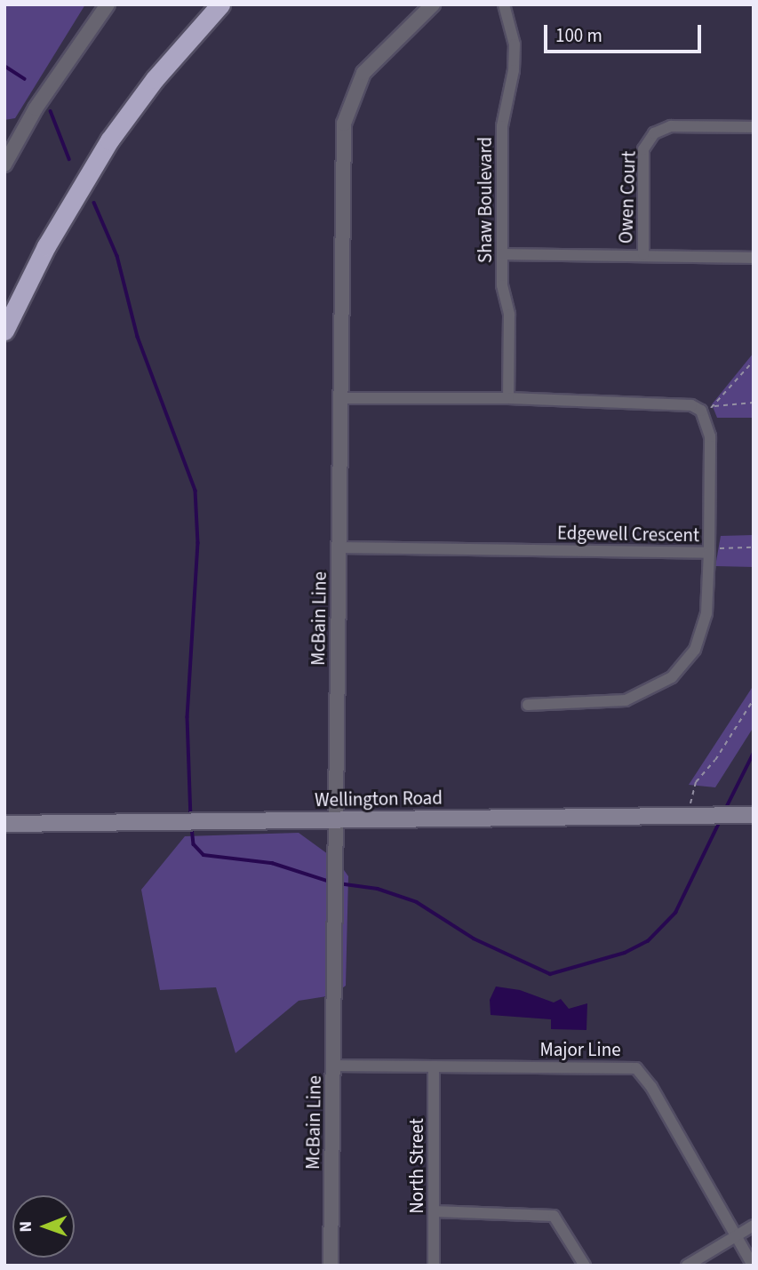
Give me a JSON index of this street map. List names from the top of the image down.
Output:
{
  "streets": {
    "main road": ["Wellington Road"],
    "street": [
      "Owen Court",
      "Shaw Boulevard",
      "Edgewell Crescent",
      "McBain Line",
      "Major Line",
      "North Street"
    ]
  },
  "crossings": [
    ["Owen Court", "Shaw Boulevard"],
    ["Edgewell Crescent", "McBain Line"],
    ["McBain Line", "Wellington Road"],
    ["McBain Line", "Major Line"],
    ["Major Line", "North Street"]
  ],
  "scale_bar": "100 m",
  "north": "left"
}
